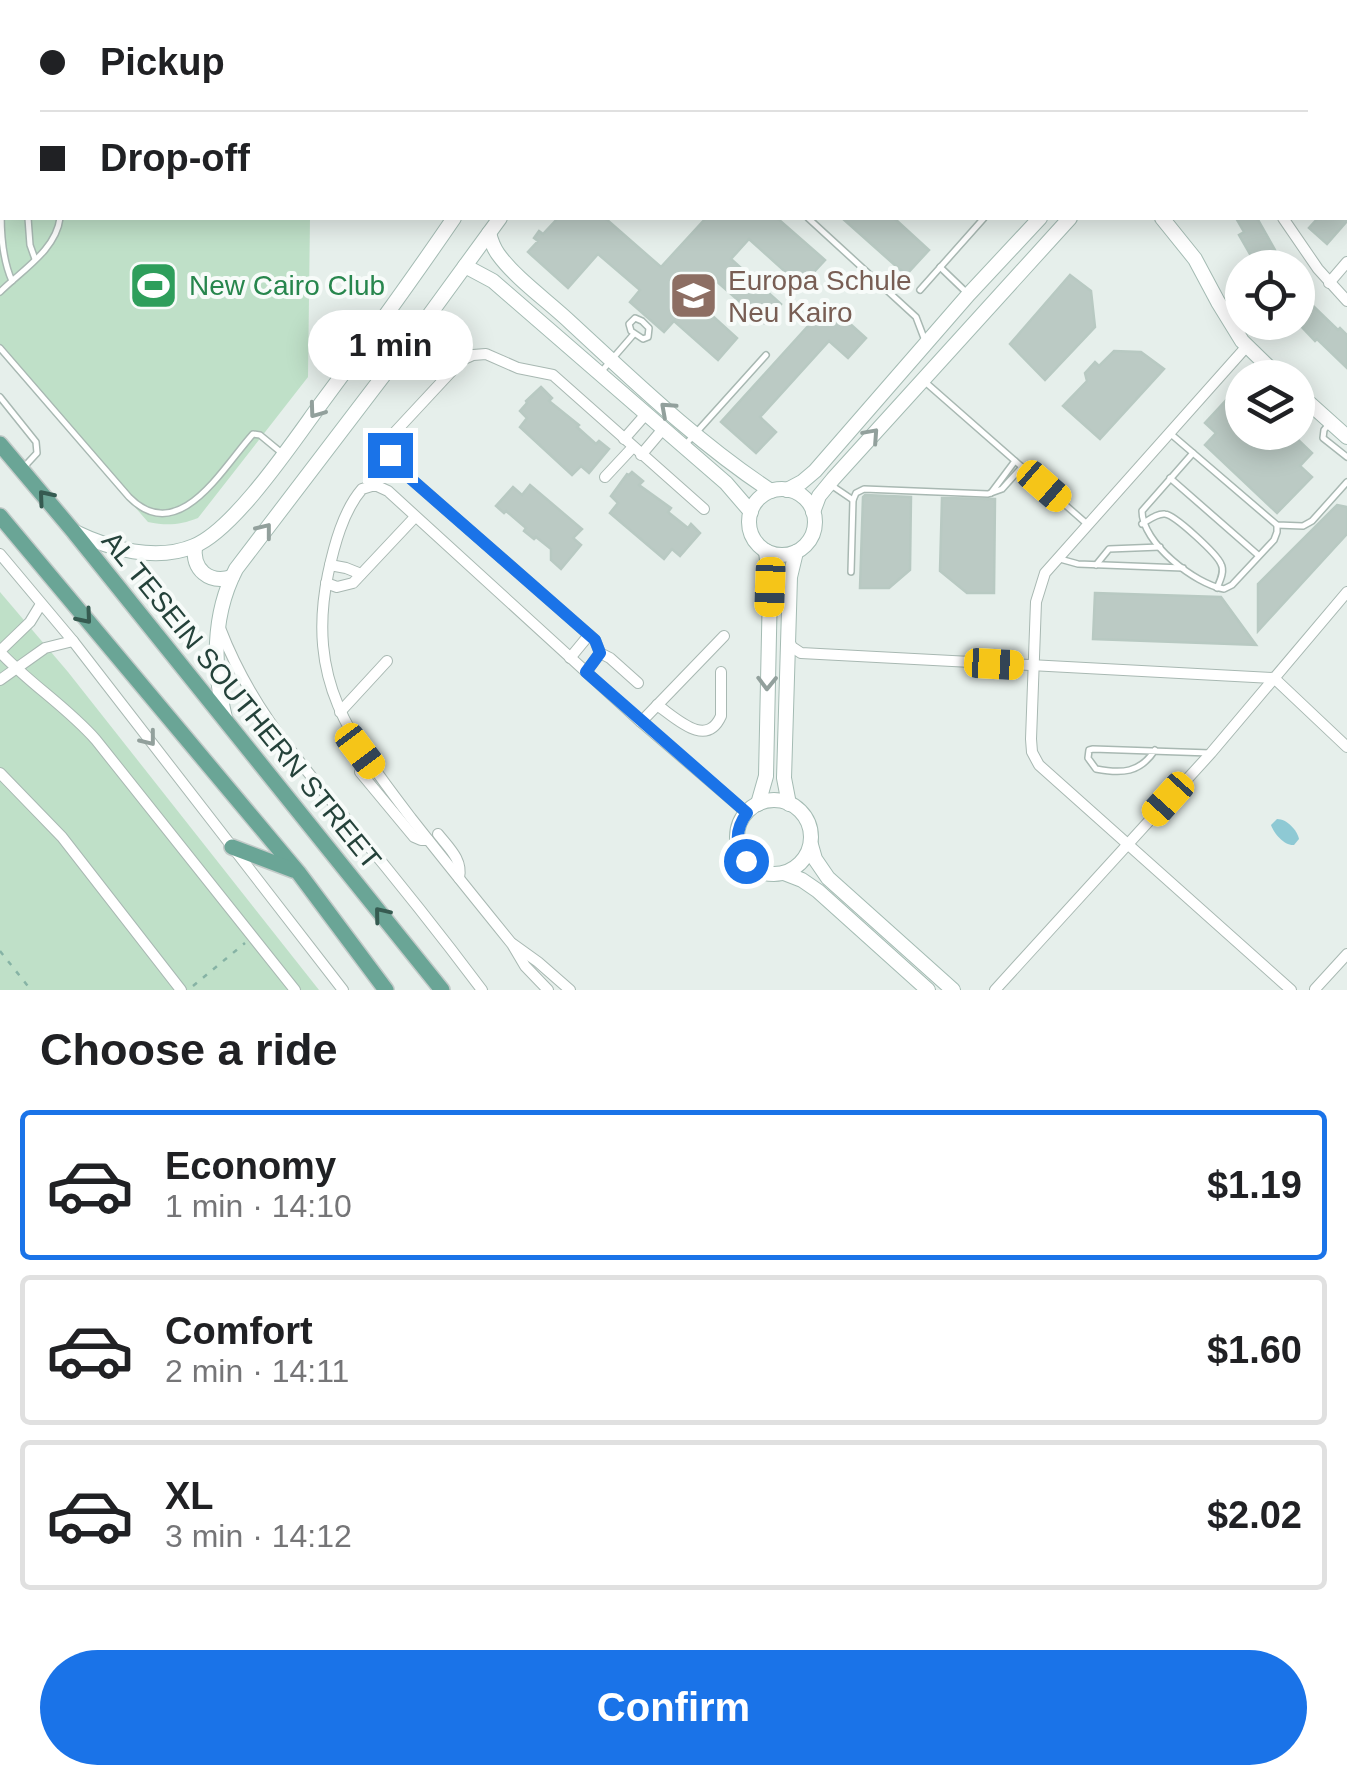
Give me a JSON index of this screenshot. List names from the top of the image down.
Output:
{
  "streets": {
    "main road": ["AL TESEIN SOUTHERN STREET"]
  },
  "places": {
    "sports": ["New Cairo Club"],
    "school or university": ["Europa Schule Neu Kairo"]
  },
  "page": {
    "banner": ["Pickup", "Drop-off"],
    "bubble": "1 min",
    "heading": "Choose a ride",
    "list": [
      {
        "name": "Economy",
        "note": "1 min · 14:10",
        "value": "$1.19"
      },
      {
        "name": "Comfort",
        "note": "2 min · 14:11",
        "value": "$1.60"
      },
      {
        "name": "XL",
        "note": "3 min · 14:12",
        "value": "$2.02"
      }
    ],
    "buttons": "Confirm"
  }
}
